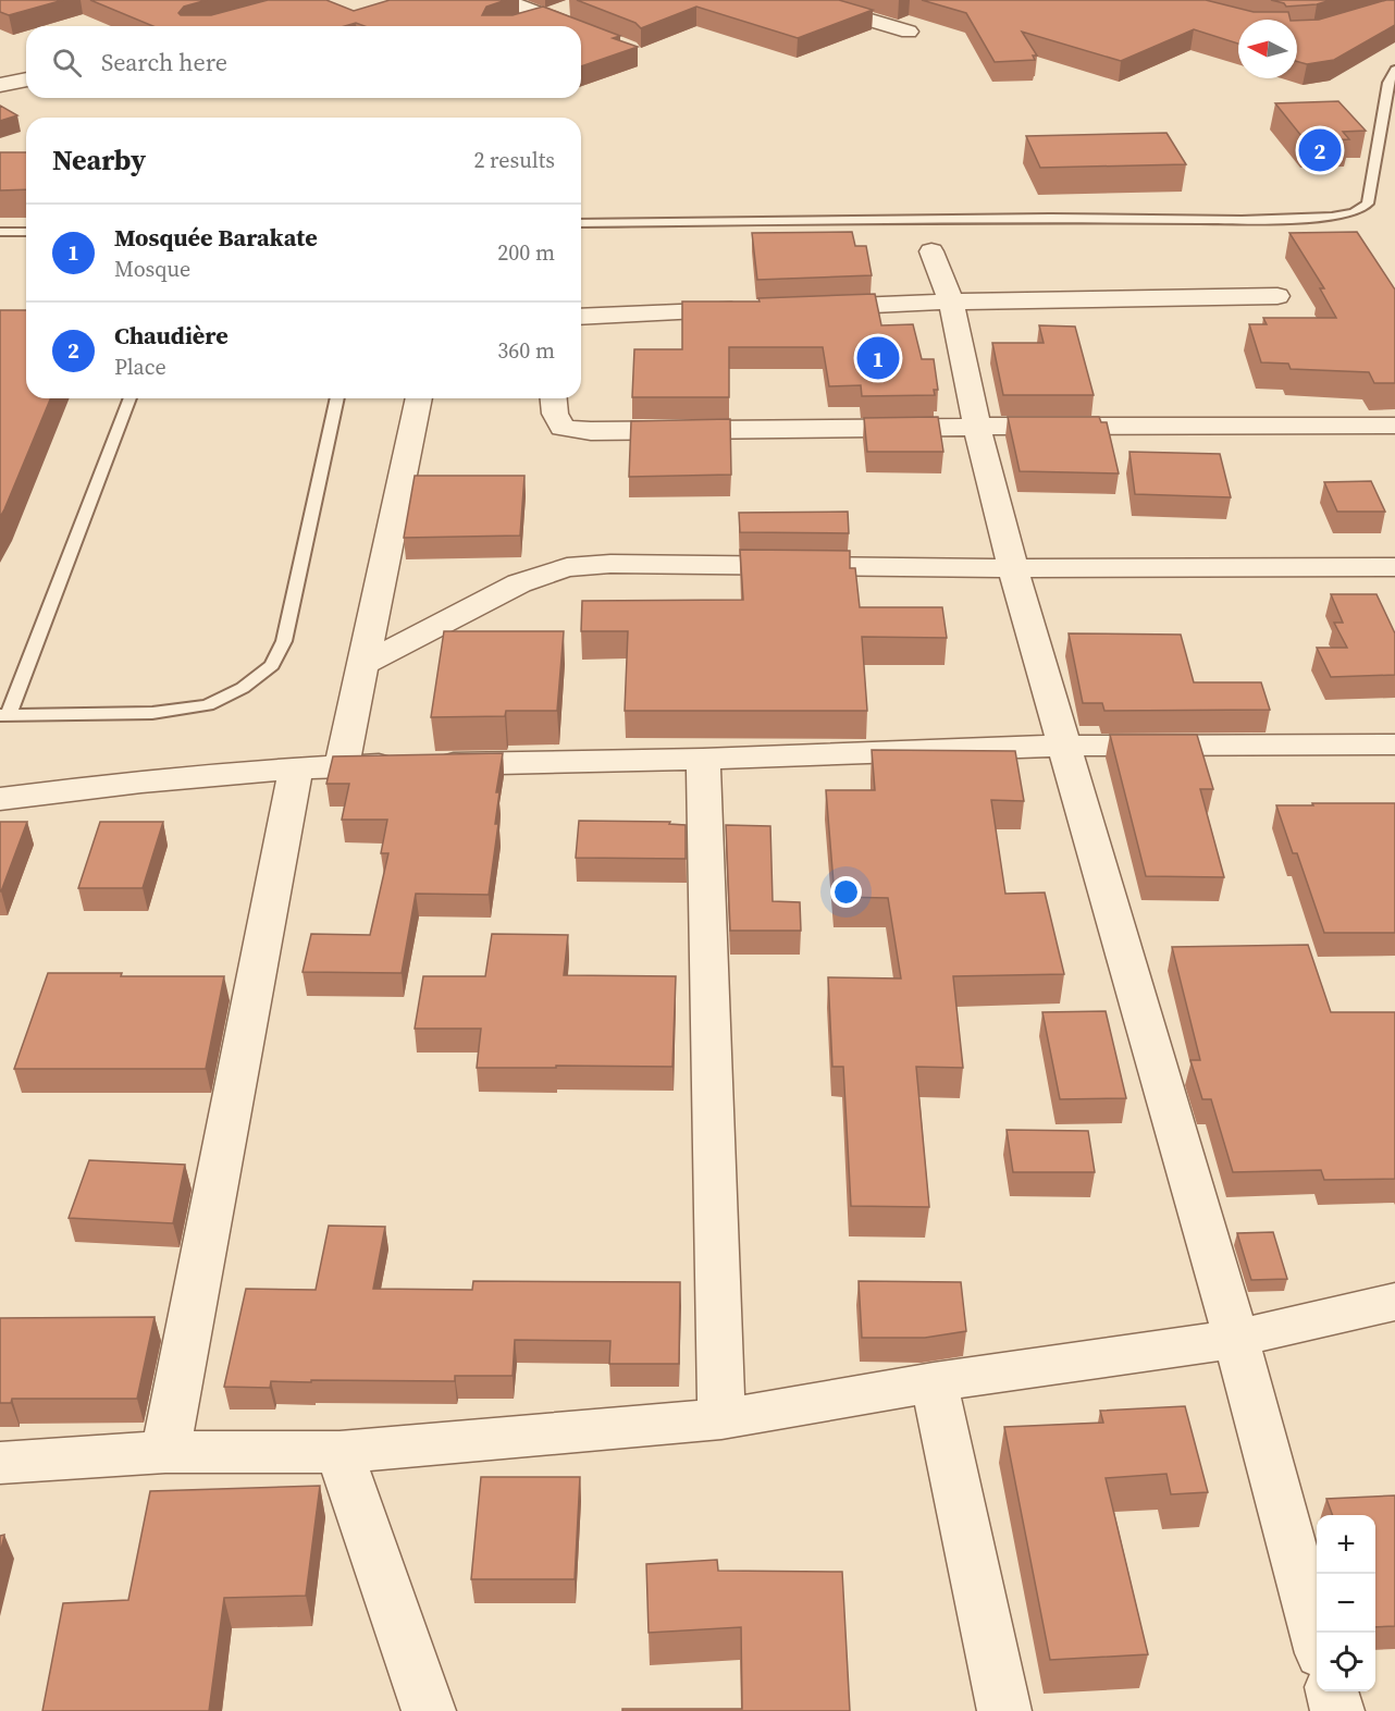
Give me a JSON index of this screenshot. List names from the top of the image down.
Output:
{
  "north": "left",
  "page": {
    "search": "Search here",
    "heading": ["Nearby", "2 results"],
    "pins": ["2", "1"],
    "list": [
      {
        "mark": "1",
        "name": "Mosquée Barakate",
        "note": "Mosque",
        "value": "200 m"
      },
      {
        "mark": "2",
        "name": "Chaudière",
        "note": "Place",
        "value": "360 m"
      }
    ],
    "map_buttons": ["+", "−"]
  }
}
